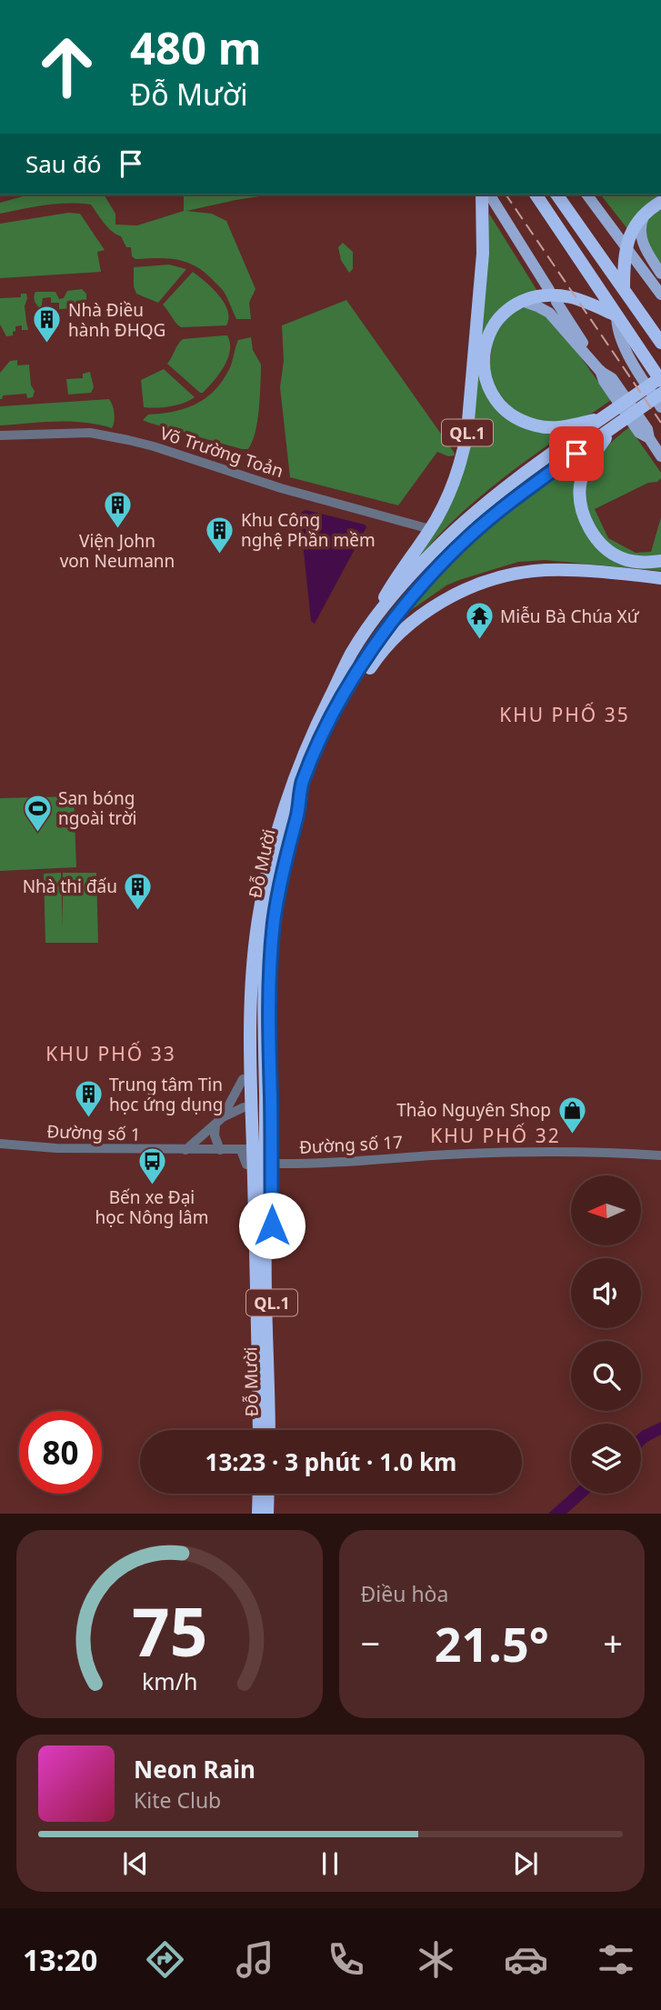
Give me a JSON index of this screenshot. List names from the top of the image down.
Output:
{
  "streets": {
    "highway": ["QL.1", "Đỗ Mười"],
    "street": ["Võ Trường Toản", "Đường số 1", "Đường số 17"]
  },
  "crossings": [
    ["QL.1", "Võ Trường Toản"],
    ["QL.1", "Đỗ Mười"],
    ["Đỗ Mười", "Đường số 1"],
    ["Đỗ Mười", "Đường số 17"]
  ],
  "districts": ["KHU PHỐ 35", "KHU PHỐ 33", "KHU PHỐ 32"],
  "places": {
    "building": [
      "Nhà Điều hành ĐHQG",
      "Viện John von Neumann",
      "Khu Công nghệ Phần mềm",
      "Nhà thi đấu",
      "Trung tâm Tin học ứng dụng"
    ],
    "temple": ["Miễu Bà Chúa Xứ"],
    "sports": ["San bóng ngoài trời"],
    "shop": ["Thảo Nguyên Shop"],
    "bus stop": ["Bến xe Đại học Nông lâm"]
  },
  "north": "left",
  "page": {
    "turn": ["480 m", "Đỗ Mười"],
    "then": "Sau đó",
    "limit": "80",
    "trip": "13:23 · 3 phút · 1.0 km",
    "tile": "Điều hòa",
    "heat": ["−", "21.5°", "+"],
    "song": ["Neon Rain", "Kite Club"],
    "tabs": "13:20",
    "gauge": ["75", "km/h"]
  }
}
